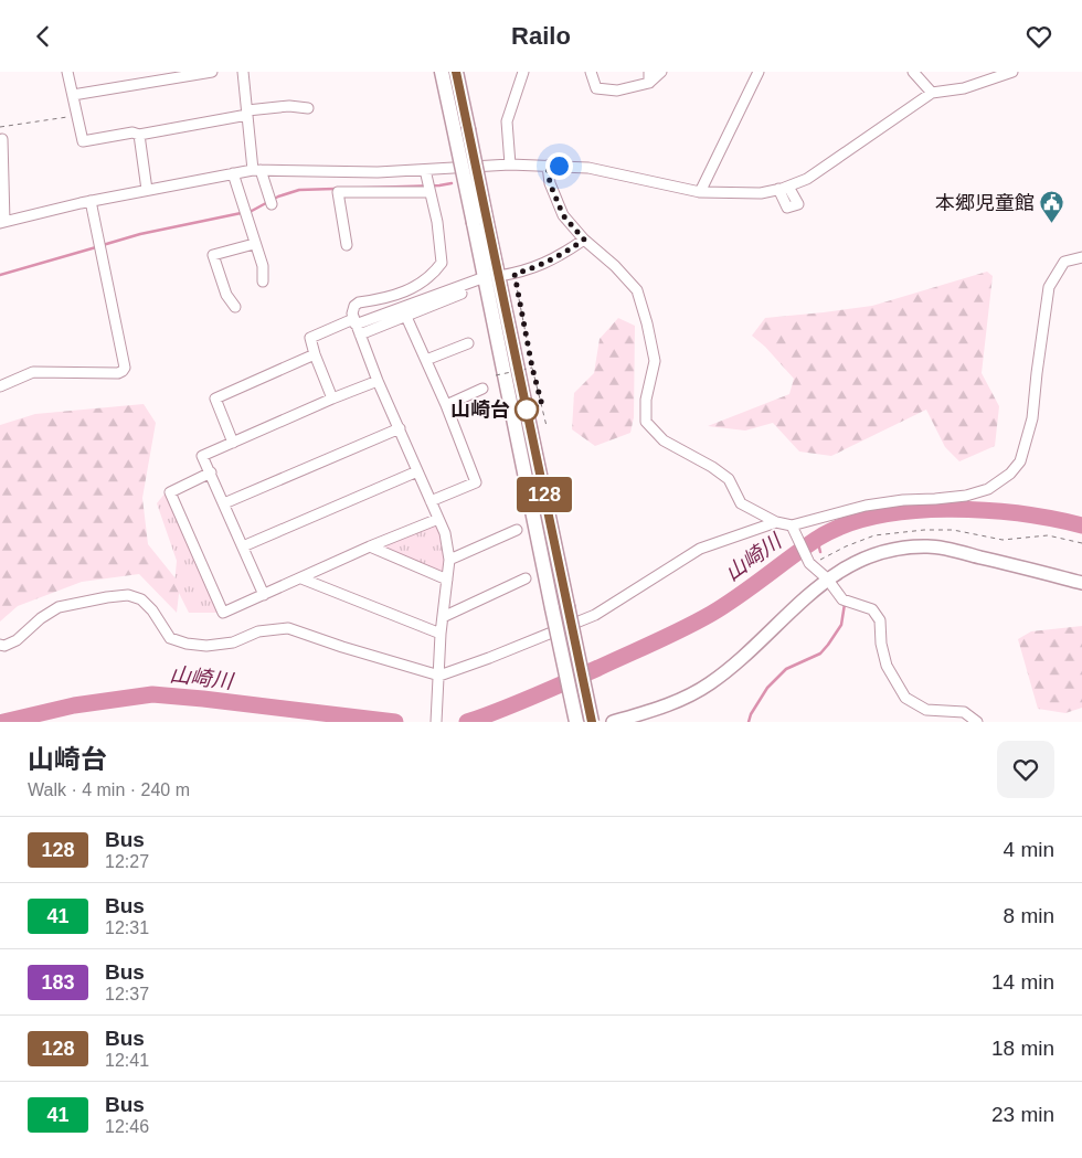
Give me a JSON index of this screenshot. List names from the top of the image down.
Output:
{
  "water": ["山崎川"],
  "places": {
    "public building": ["本郷児童館"],
    "other": ["山崎台"]
  },
  "lines": ["bus line 128"],
  "page": {
    "header": "Railo",
    "on_map": "128",
    "heading": ["山崎台", "Walk · 4 min · 240 m"],
    "list": [
      {
        "mark": "128",
        "name": "Bus",
        "note": "12:27",
        "value": "4 min"
      },
      {
        "mark": "41",
        "name": "Bus",
        "note": "12:31",
        "value": "8 min"
      },
      {
        "mark": "183",
        "name": "Bus",
        "note": "12:37",
        "value": "14 min"
      },
      {
        "mark": "128",
        "name": "Bus",
        "note": "12:41",
        "value": "18 min"
      },
      {
        "mark": "41",
        "name": "Bus",
        "note": "12:46",
        "value": "23 min"
      }
    ]
  }
}
